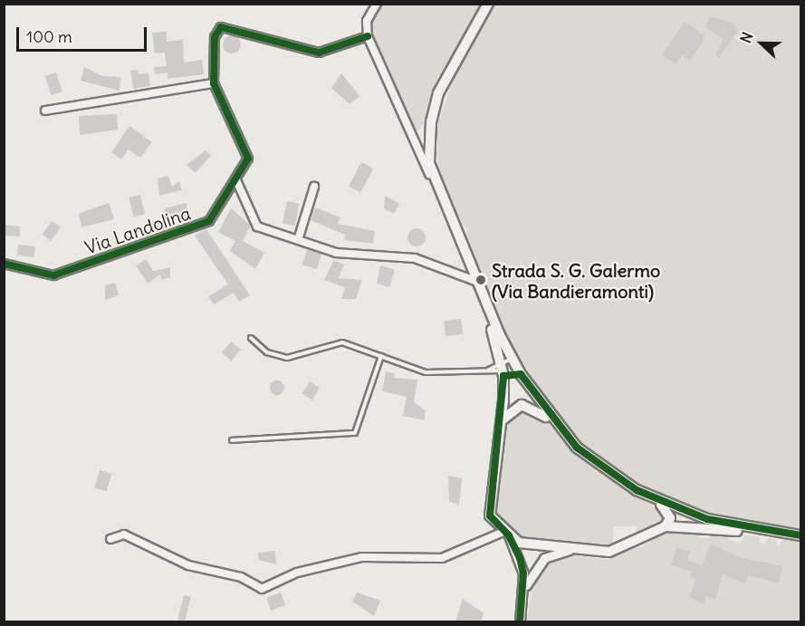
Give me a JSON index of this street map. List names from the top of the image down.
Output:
{
  "streets": {
    "street": ["Via Landolina"]
  },
  "places": ["Strada S. G. Galermo (Via Bandieramonti)"],
  "scale_bar": "100 m",
  "north": "left"
}
